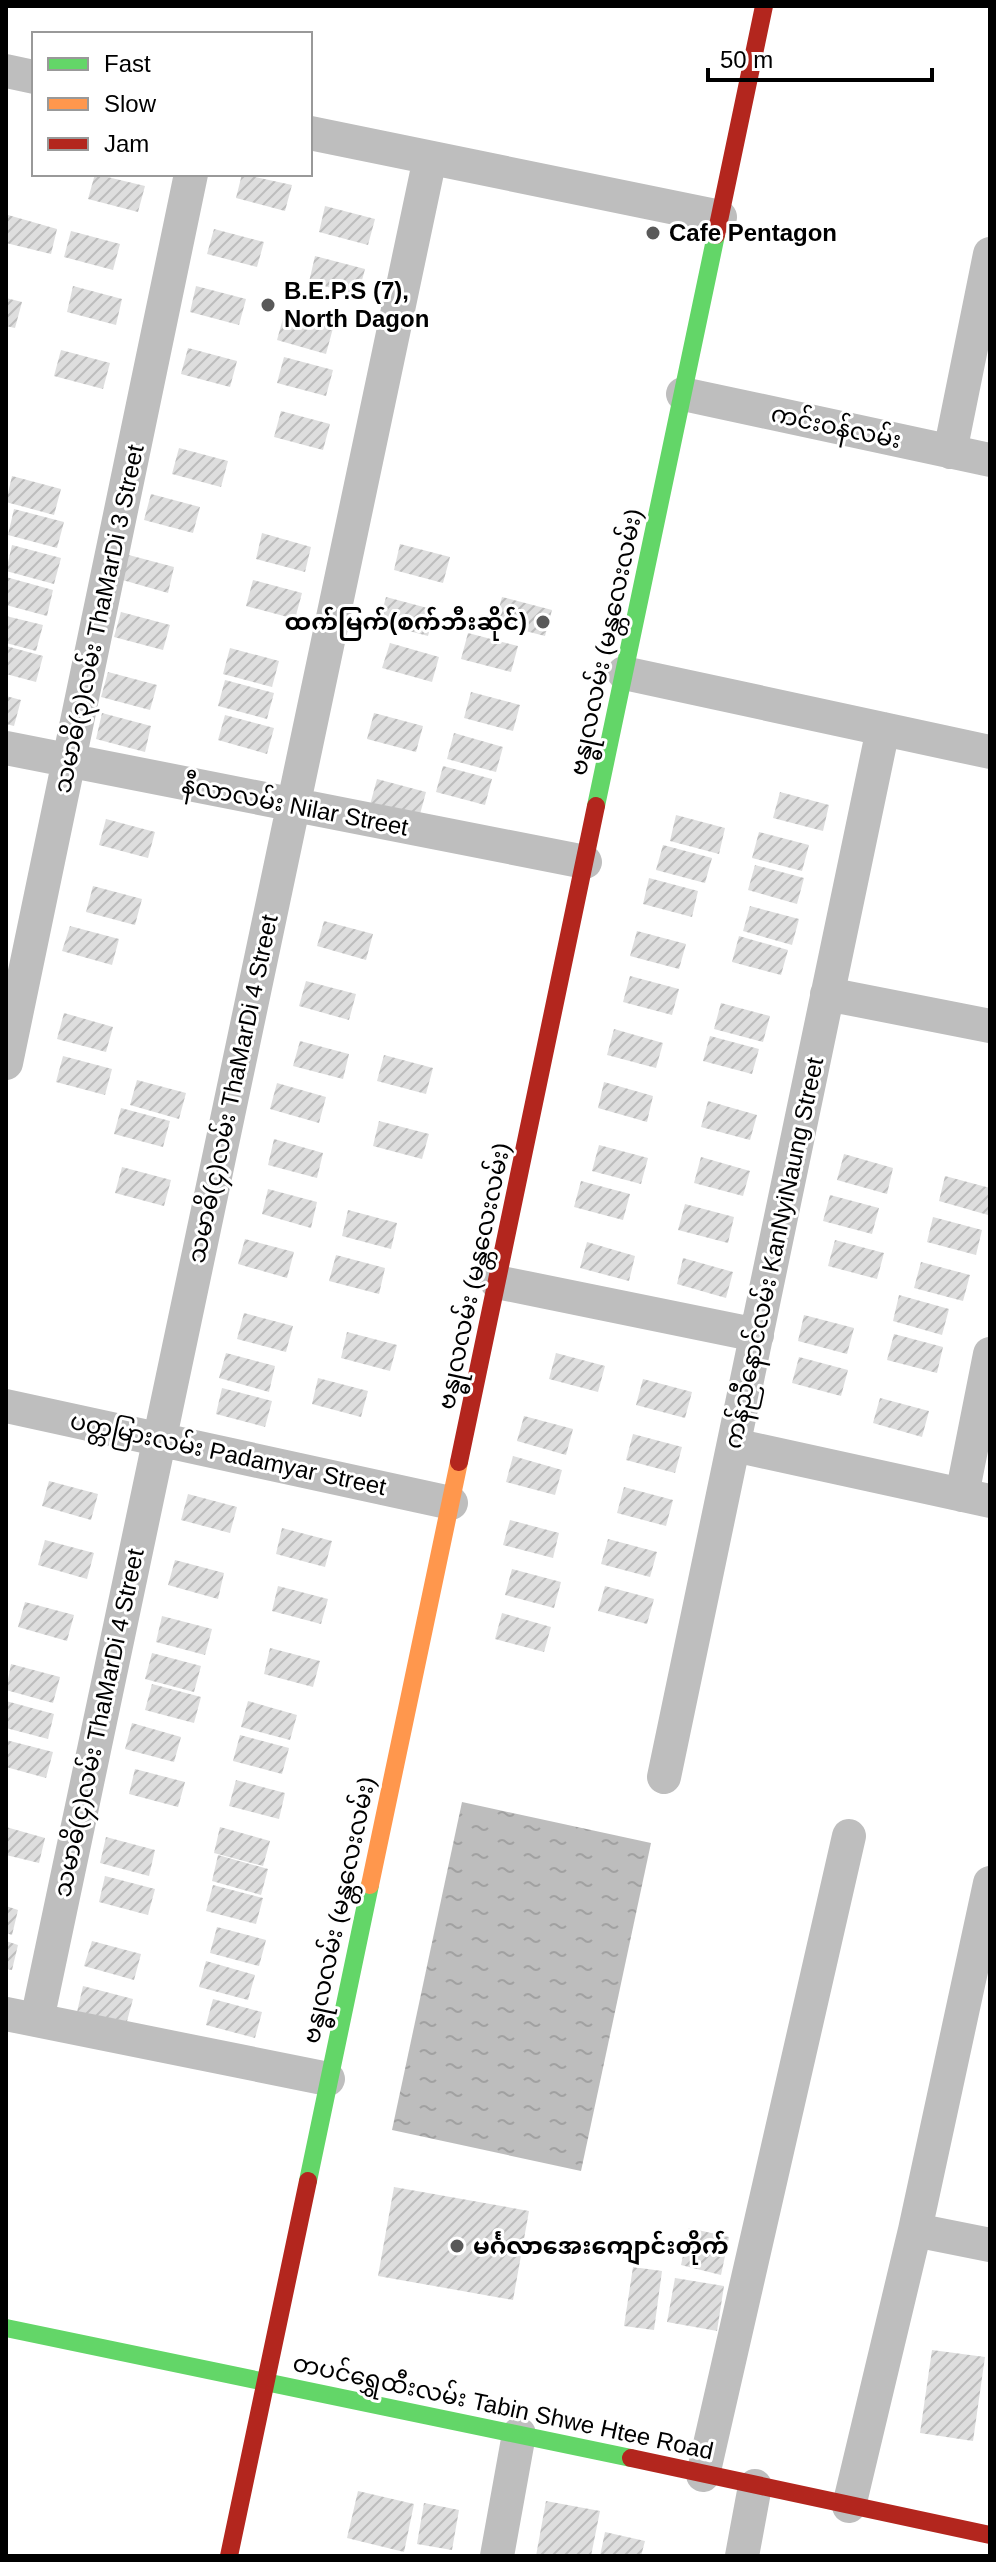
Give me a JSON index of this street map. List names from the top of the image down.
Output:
{
  "streets": {
    "street": [
      "ကင်းဝန်လမ်း",
      "သမာဓိ(၃)လမ်း ThaMarDi 3 Street",
      "ဗန္ဓုလလမ်း (မန္တလေးလမ်း)",
      "နီလာလမ်း Nilar Street",
      "သမာဓိ(၄)လမ်း ThaMarDi 4 Street",
      "ကန်ညီနောင်လမ်း KanNyiNaung Street",
      "ပတ္တမြားလမ်း Padamyar Street",
      "တပင်ရွှေထီးလမ်း Tabin Shwe Htee Road"
    ]
  },
  "crossings": [
    ["ကင်းဝန်လမ်း", "ဗန္ဓုလလမ်း (မန္တလေးလမ်း)"],
    ["သမာဓိ(၃)လမ်း ThaMarDi 3 Street", "နီလာလမ်း Nilar Street"],
    ["ဗန္ဓုလလမ်း (မန္တလေးလမ်း)", "နီလာလမ်း Nilar Street"],
    ["ဗန္ဓုလလမ်း (မန္တလေးလမ်း)", "ပတ္တမြားလမ်း Padamyar Street"],
    ["ဗန္ဓုလလမ်း (မန္တလေးလမ်း)", "တပင်ရွှေထီးလမ်း Tabin Shwe Htee Road"],
    ["နီလာလမ်း Nilar Street", "သမာဓိ(၄)လမ်း ThaMarDi 4 Street"],
    ["သမာဓိ(၄)လမ်း ThaMarDi 4 Street", "ပတ္တမြားလမ်း Padamyar Street"]
  ],
  "places": [
    "Cafe Pentagon",
    "B.E.P.S (7), North Dagon",
    "ထက်မြက်(စက်ဘီးဆိုင်)",
    "မင်္ဂလာအေးကျောင်းတိုက်"
  ],
  "legend": ["Fast", "Slow", "Jam"],
  "scale_bar": "50 m"
}
